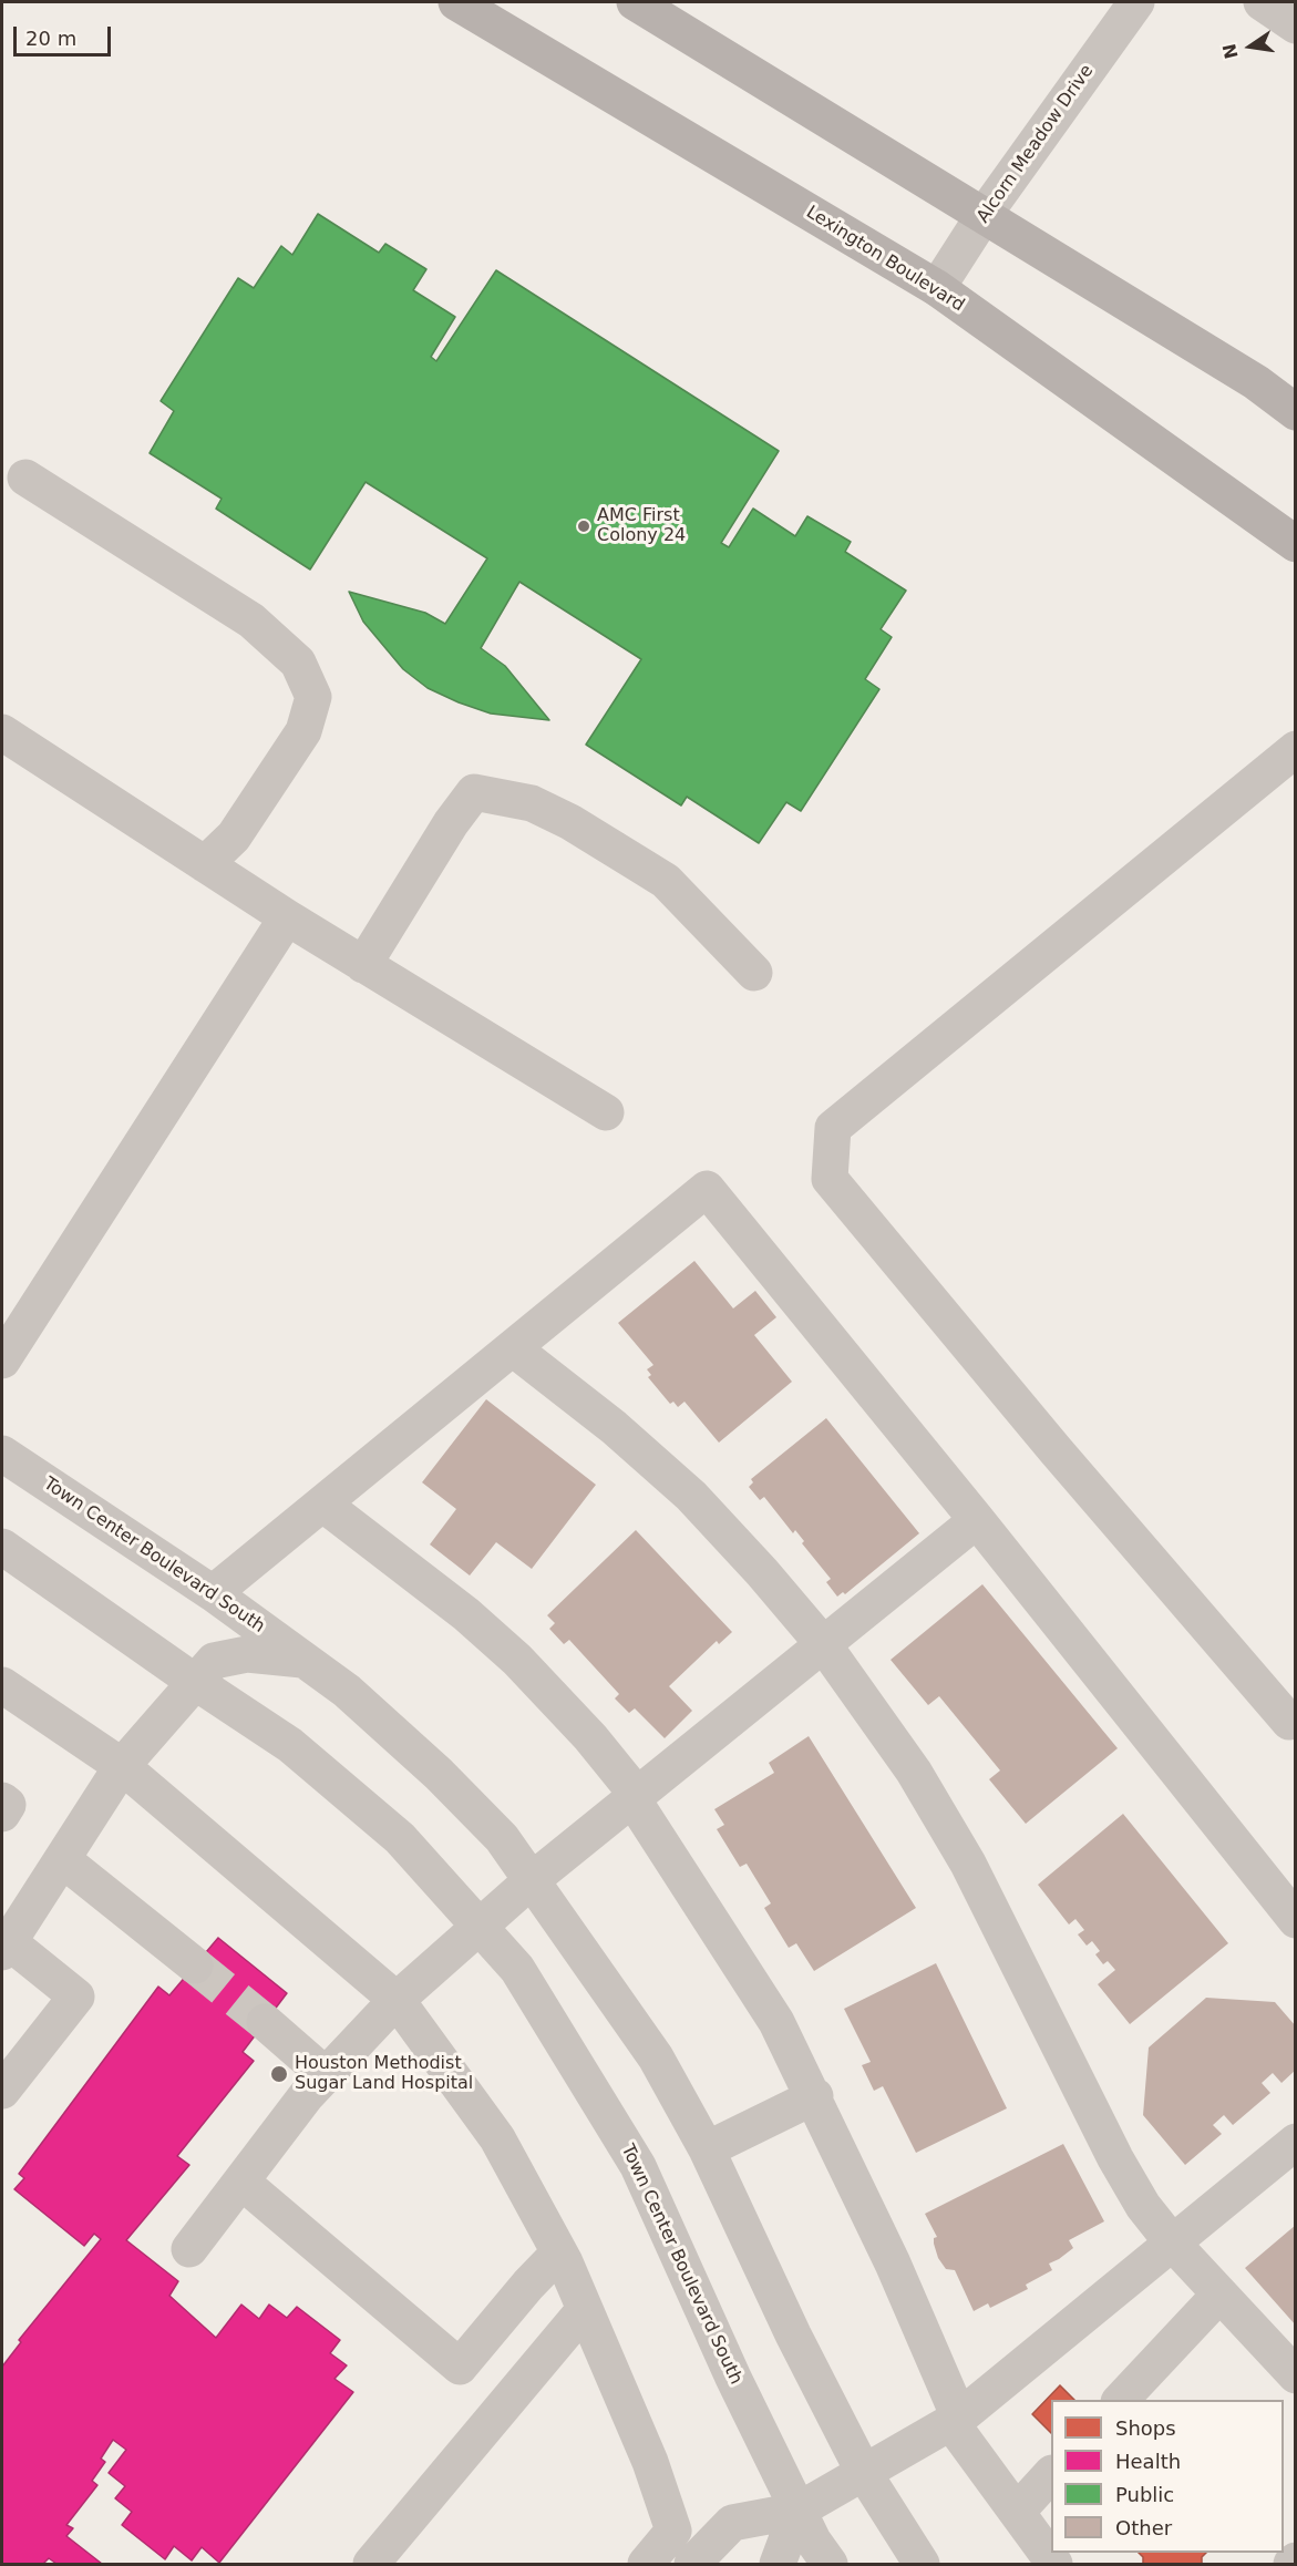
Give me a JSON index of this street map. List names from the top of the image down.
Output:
{
  "streets": {
    "main road": ["Lexington Boulevard"],
    "street": ["Alcorn Meadow Drive", "Town Center Boulevard South"]
  },
  "crossings": [
    ["Alcorn Meadow Drive", "Lexington Boulevard"]
  ],
  "places": ["AMC First Colony 24", "Houston Methodist Sugar Land Hospital"],
  "legend": [
    "Shops",
    "Health",
    "Public",
    "Other"
  ],
  "scale_bar": "20 m",
  "north": "left"
}
